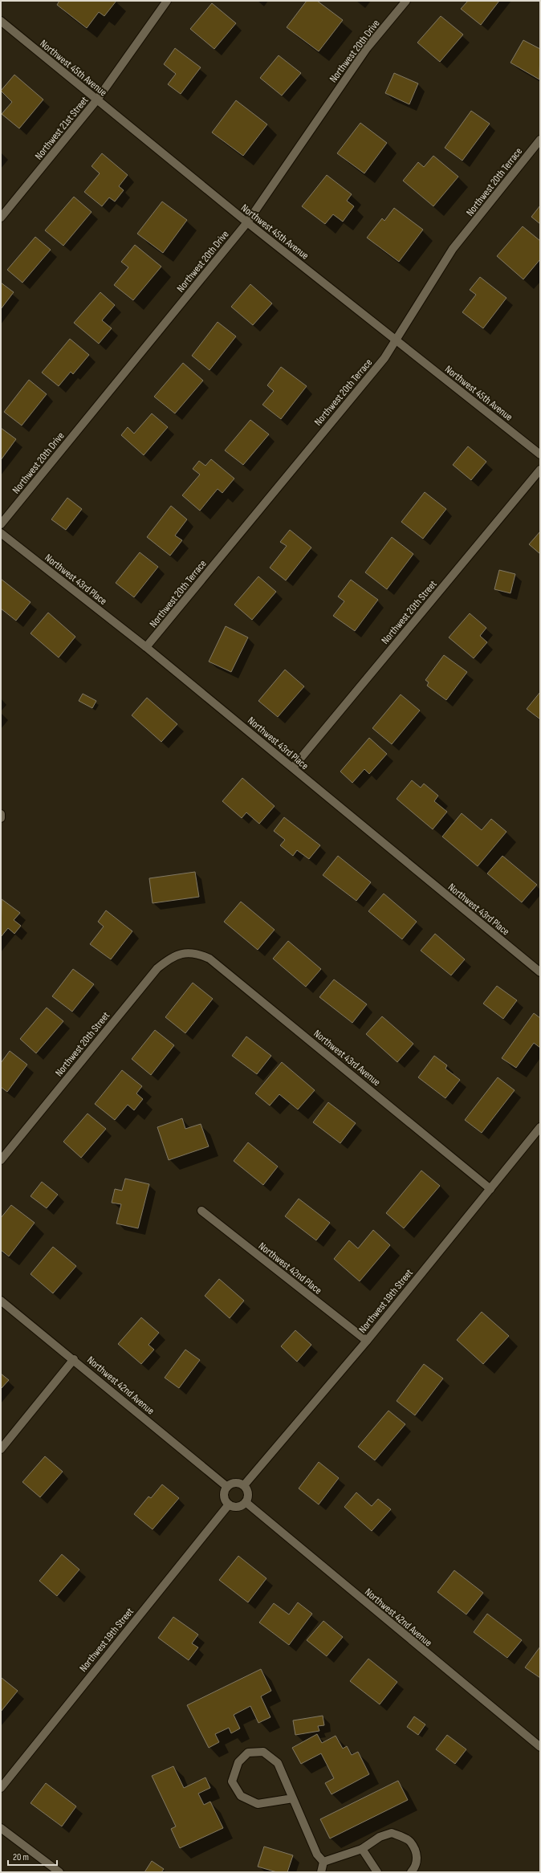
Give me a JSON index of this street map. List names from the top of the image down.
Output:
{
  "streets": {
    "street": [
      "Northwest 20th Drive",
      "Northwest 45th Avenue",
      "Northwest 21st Street",
      "Northwest 20th Terrace",
      "Northwest 43rd Place",
      "Northwest 20th Street",
      "Northwest 43rd Avenue",
      "Northwest 42nd Place",
      "Northwest 19th Street",
      "Northwest 42nd Avenue"
    ]
  },
  "crossings": [
    ["Northwest 20th Drive", "Northwest 45th Avenue"],
    ["Northwest 45th Avenue", "Northwest 21st Street"],
    ["Northwest 45th Avenue", "Northwest 20th Terrace"],
    ["Northwest 20th Terrace", "Northwest 43rd Place"],
    ["Northwest 43rd Place", "Northwest 20th Street"],
    ["Northwest 20th Street", "Northwest 43rd Avenue"],
    ["Northwest 43rd Avenue", "Northwest 19th Street"],
    ["Northwest 42nd Place", "Northwest 19th Street"],
    ["Northwest 19th Street", "Northwest 42nd Avenue"]
  ],
  "scale_bar": "20 m"
}
